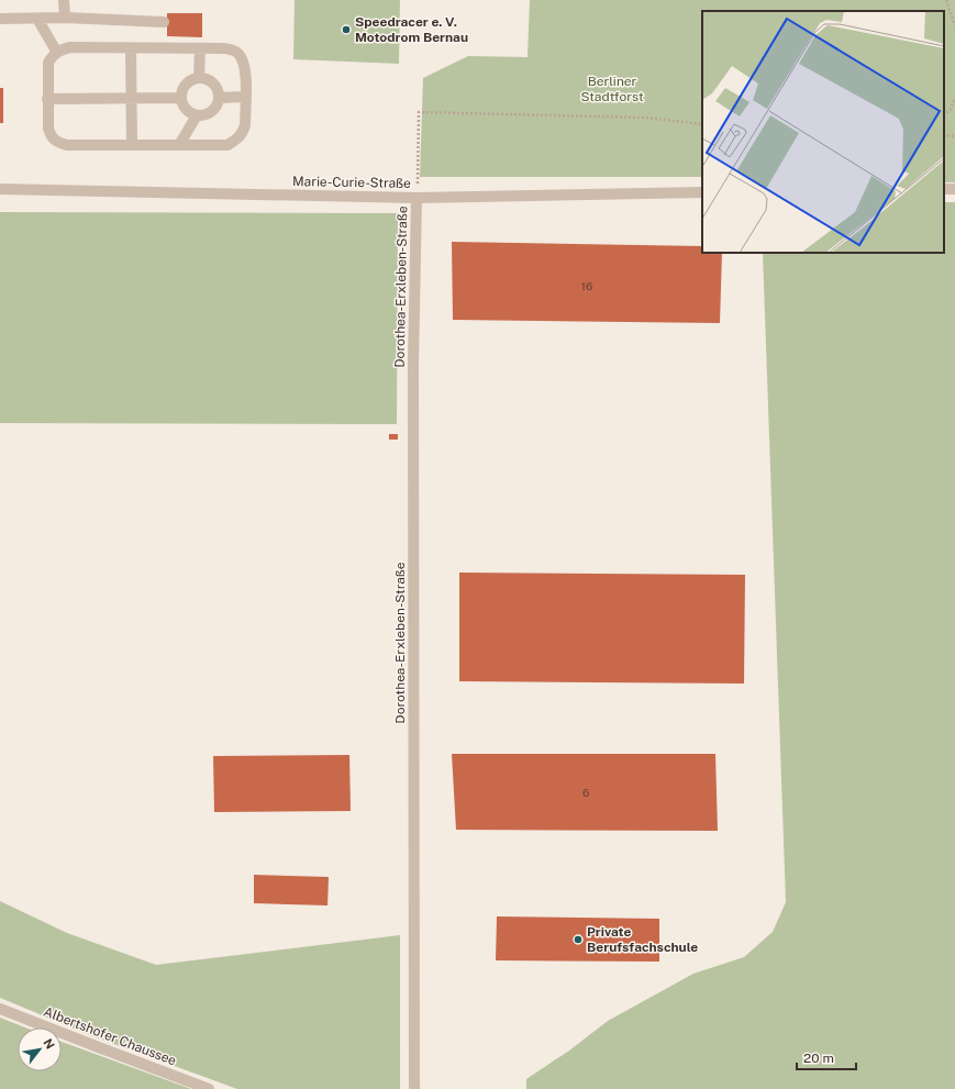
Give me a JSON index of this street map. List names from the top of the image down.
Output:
{
  "streets": {
    "street": ["Marie-Curie-Straße", "Dorothea-Erxleben-Straße", "Albertshofer Chaussee"]
  },
  "crossings": [
    ["Marie-Curie-Straße", "Dorothea-Erxleben-Straße"]
  ],
  "parks": ["Berliner Stadtforst"],
  "places": ["Speedracer e. V. Motodrom Bernau", "Private Berufsfachschule"],
  "house_numbers": ["16", "6"],
  "scale_bar": "20 m",
  "north": "top right"
}
